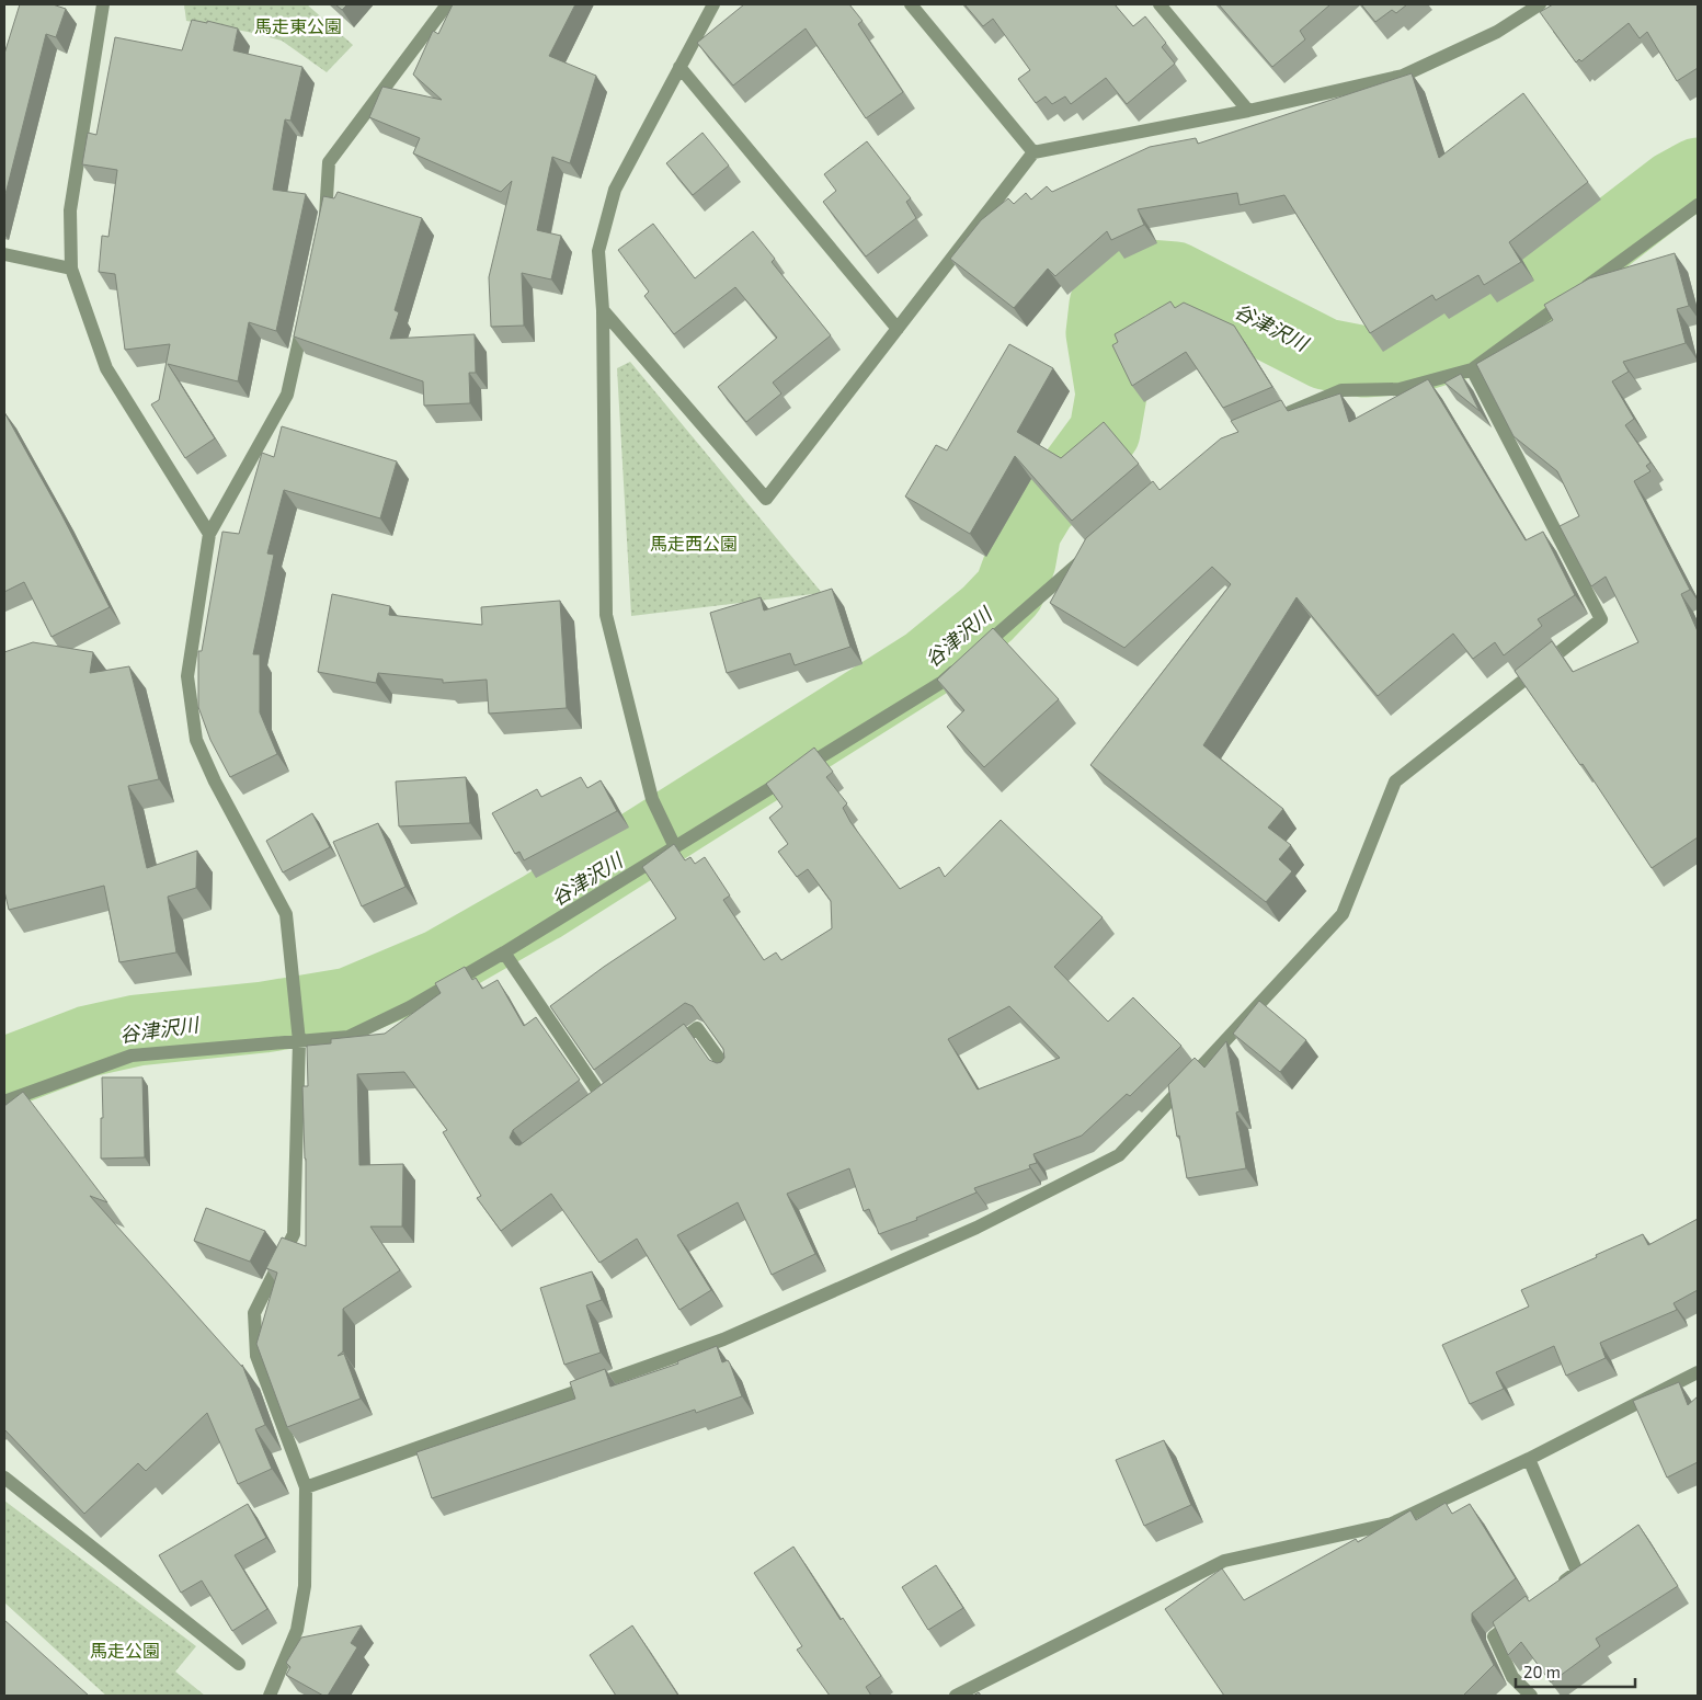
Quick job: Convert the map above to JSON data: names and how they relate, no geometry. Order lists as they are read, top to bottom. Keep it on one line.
{"water":["谷津沢川"],"parks":["馬走東公園","馬走西公園","馬走公園"],"scale_bar":"20 m"}
